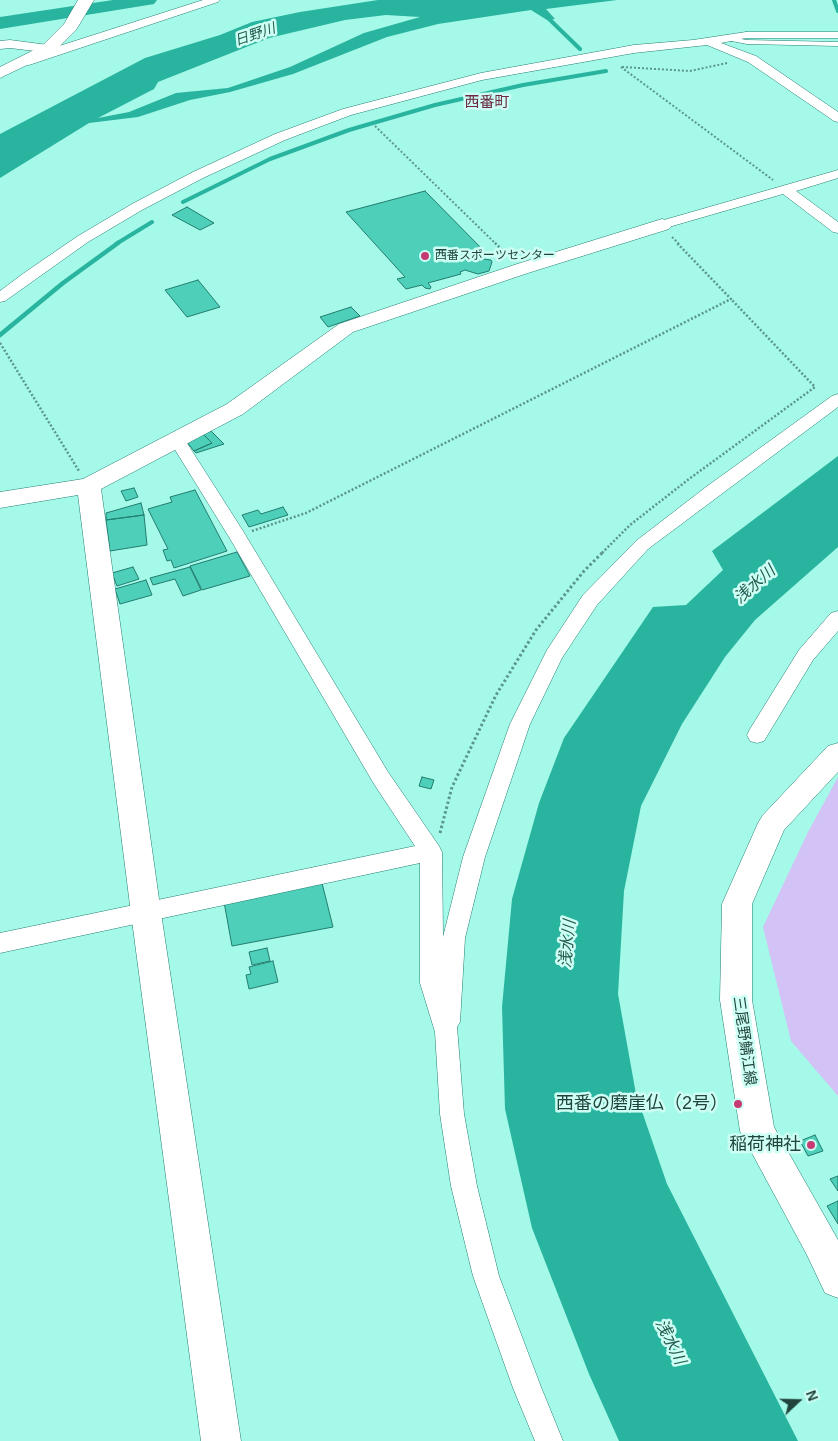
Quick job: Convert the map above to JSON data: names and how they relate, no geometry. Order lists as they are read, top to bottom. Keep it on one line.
{"streets":{"street":["三尾野鯖江線"]},"districts":["西番町"],"water":["日野川","浅水川"],"places":["西番スポーツセンター","西番の磨崖仏（2号）","稲荷神社"],"north":"right"}
